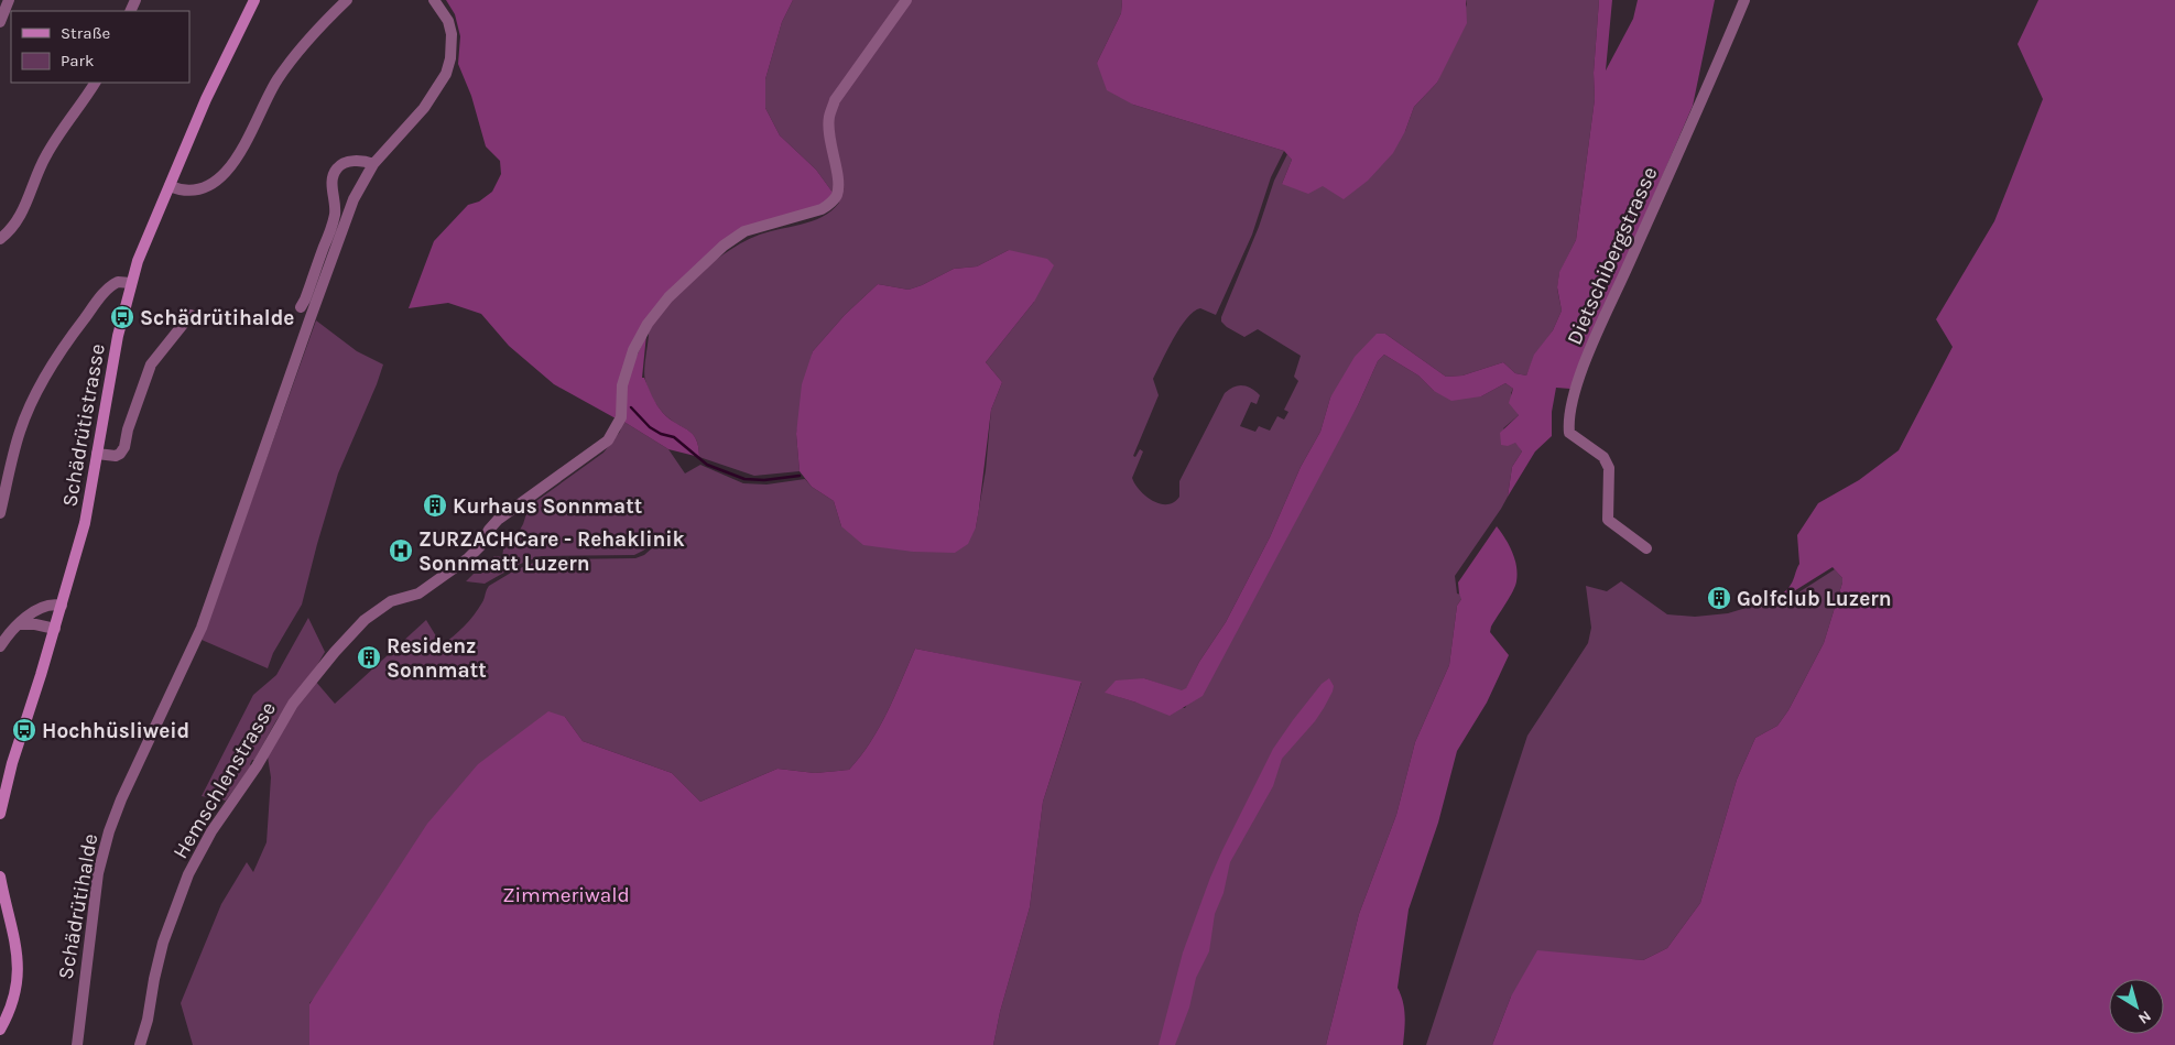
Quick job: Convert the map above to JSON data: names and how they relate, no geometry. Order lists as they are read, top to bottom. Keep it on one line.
{"streets":{"main road":["Schädrütistrasse"],"street":["Dietschibergstrasse","Hemschlenstrasse","Schädrütihalde"]},"parks":["Zimmeriwald"],"places":{"bus stop":["Schädrütihalde","Hochhüsliweid"],"building":["Kurhaus Sonnmatt","Golfclub Luzern","Residenz Sonnmatt"],"hospital":["ZURZACHCare - Rehaklinik Sonnmatt Luzern"]},"legend":["Straße","Park"],"north":"bottom right"}
